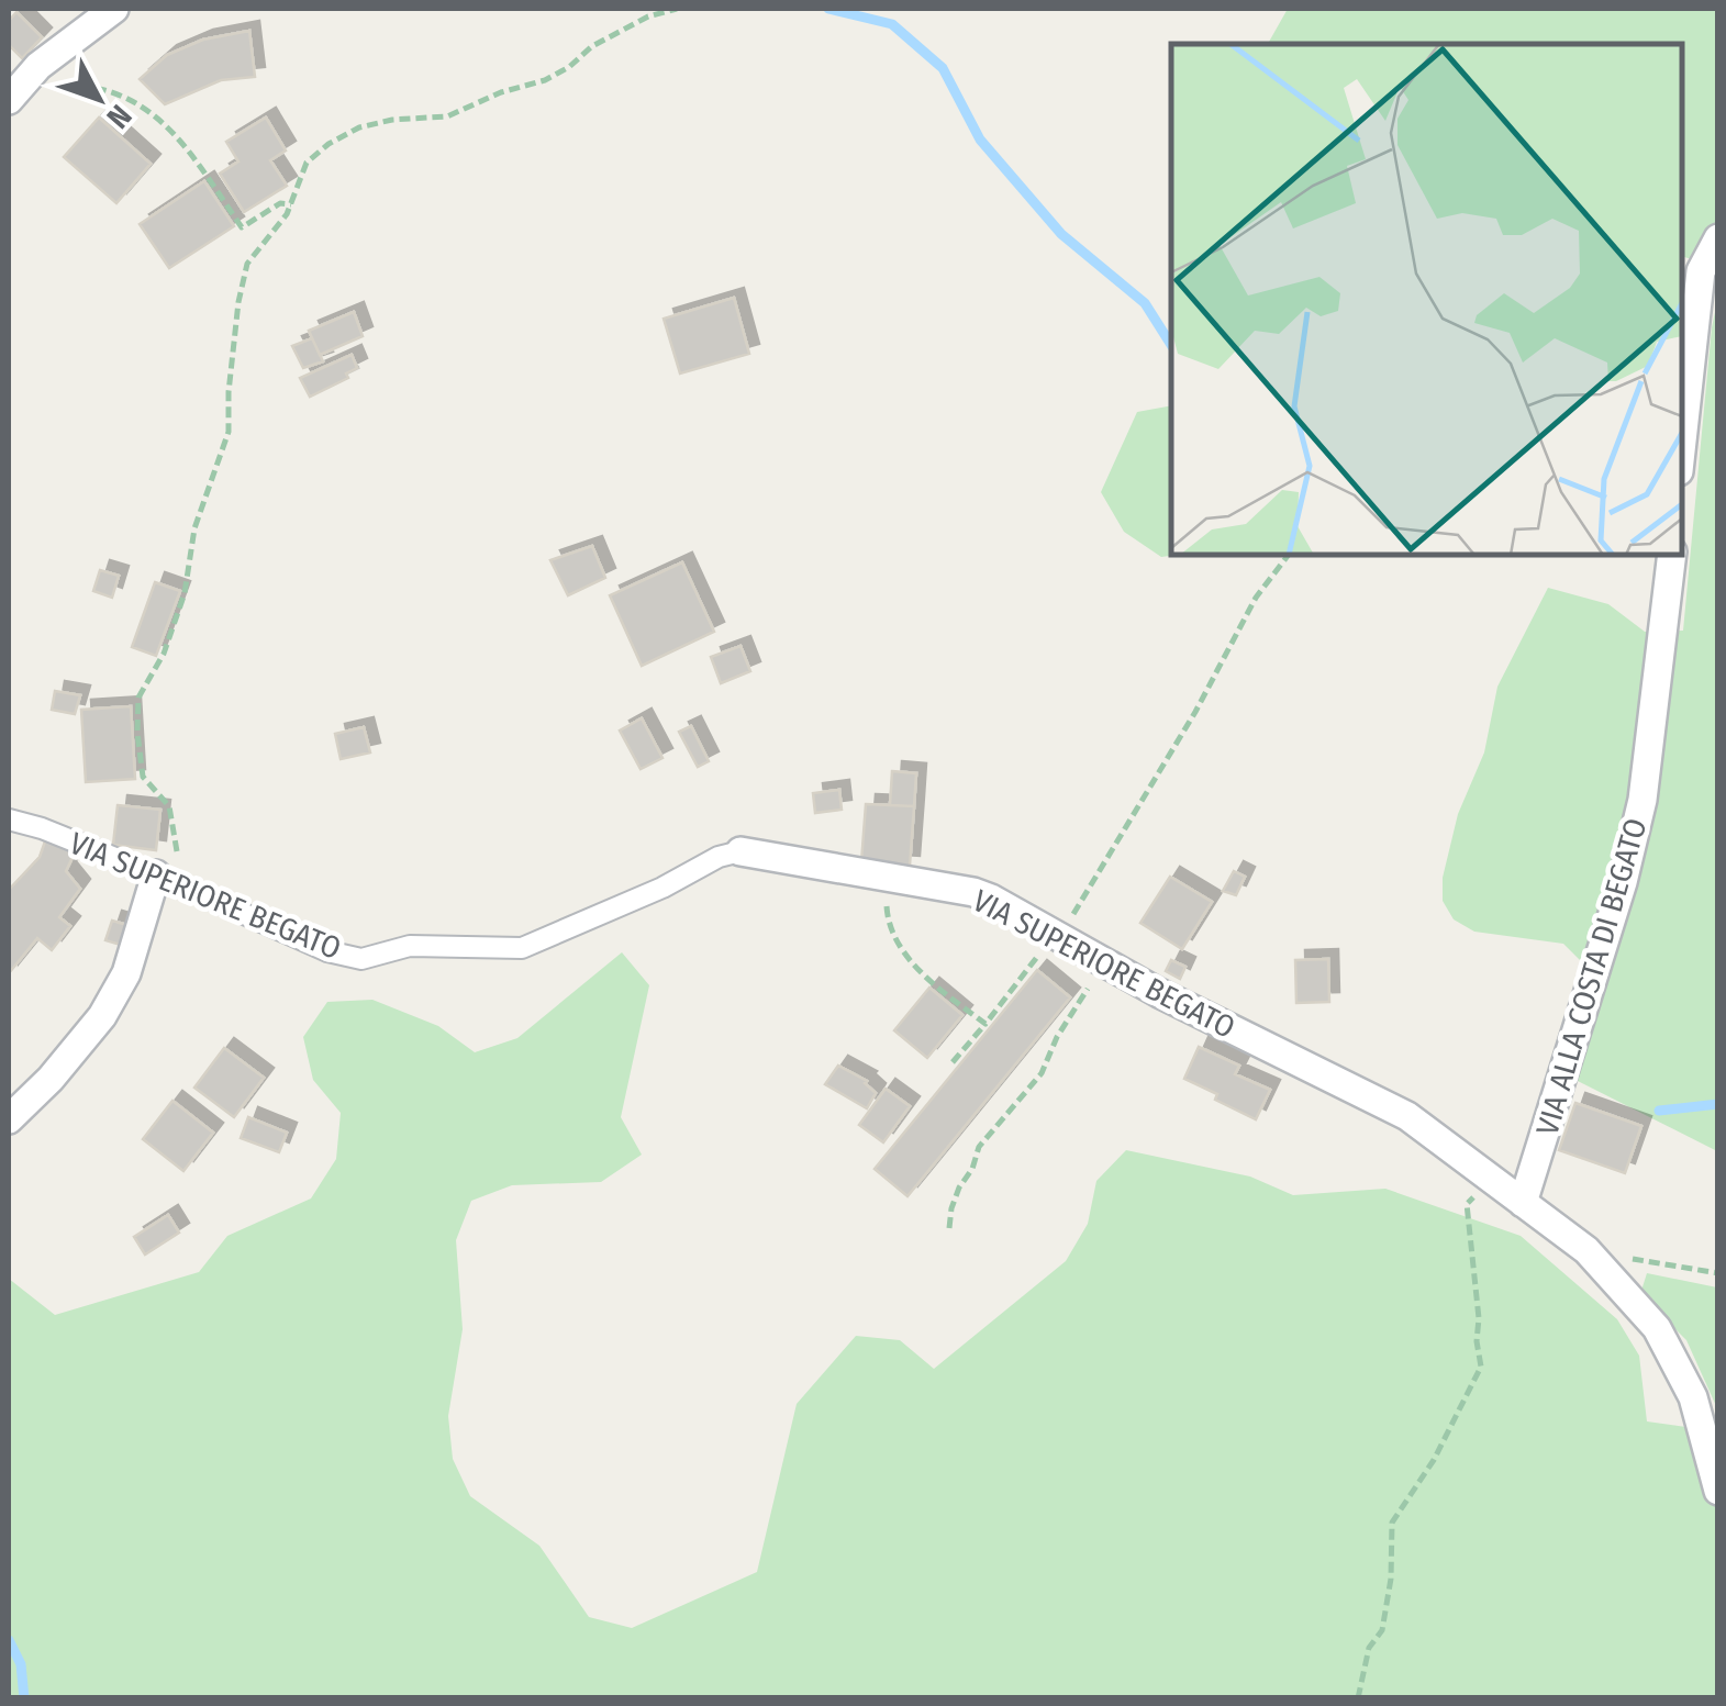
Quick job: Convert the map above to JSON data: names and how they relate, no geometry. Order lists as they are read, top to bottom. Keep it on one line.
{"streets":{"street":["VIA SUPERIORE BEGATO","VIA ALLA COSTA DI BEGATO"]},"crossings":[["VIA SUPERIORE BEGATO","VIA ALLA COSTA DI BEGATO"]],"north":"bottom right"}
